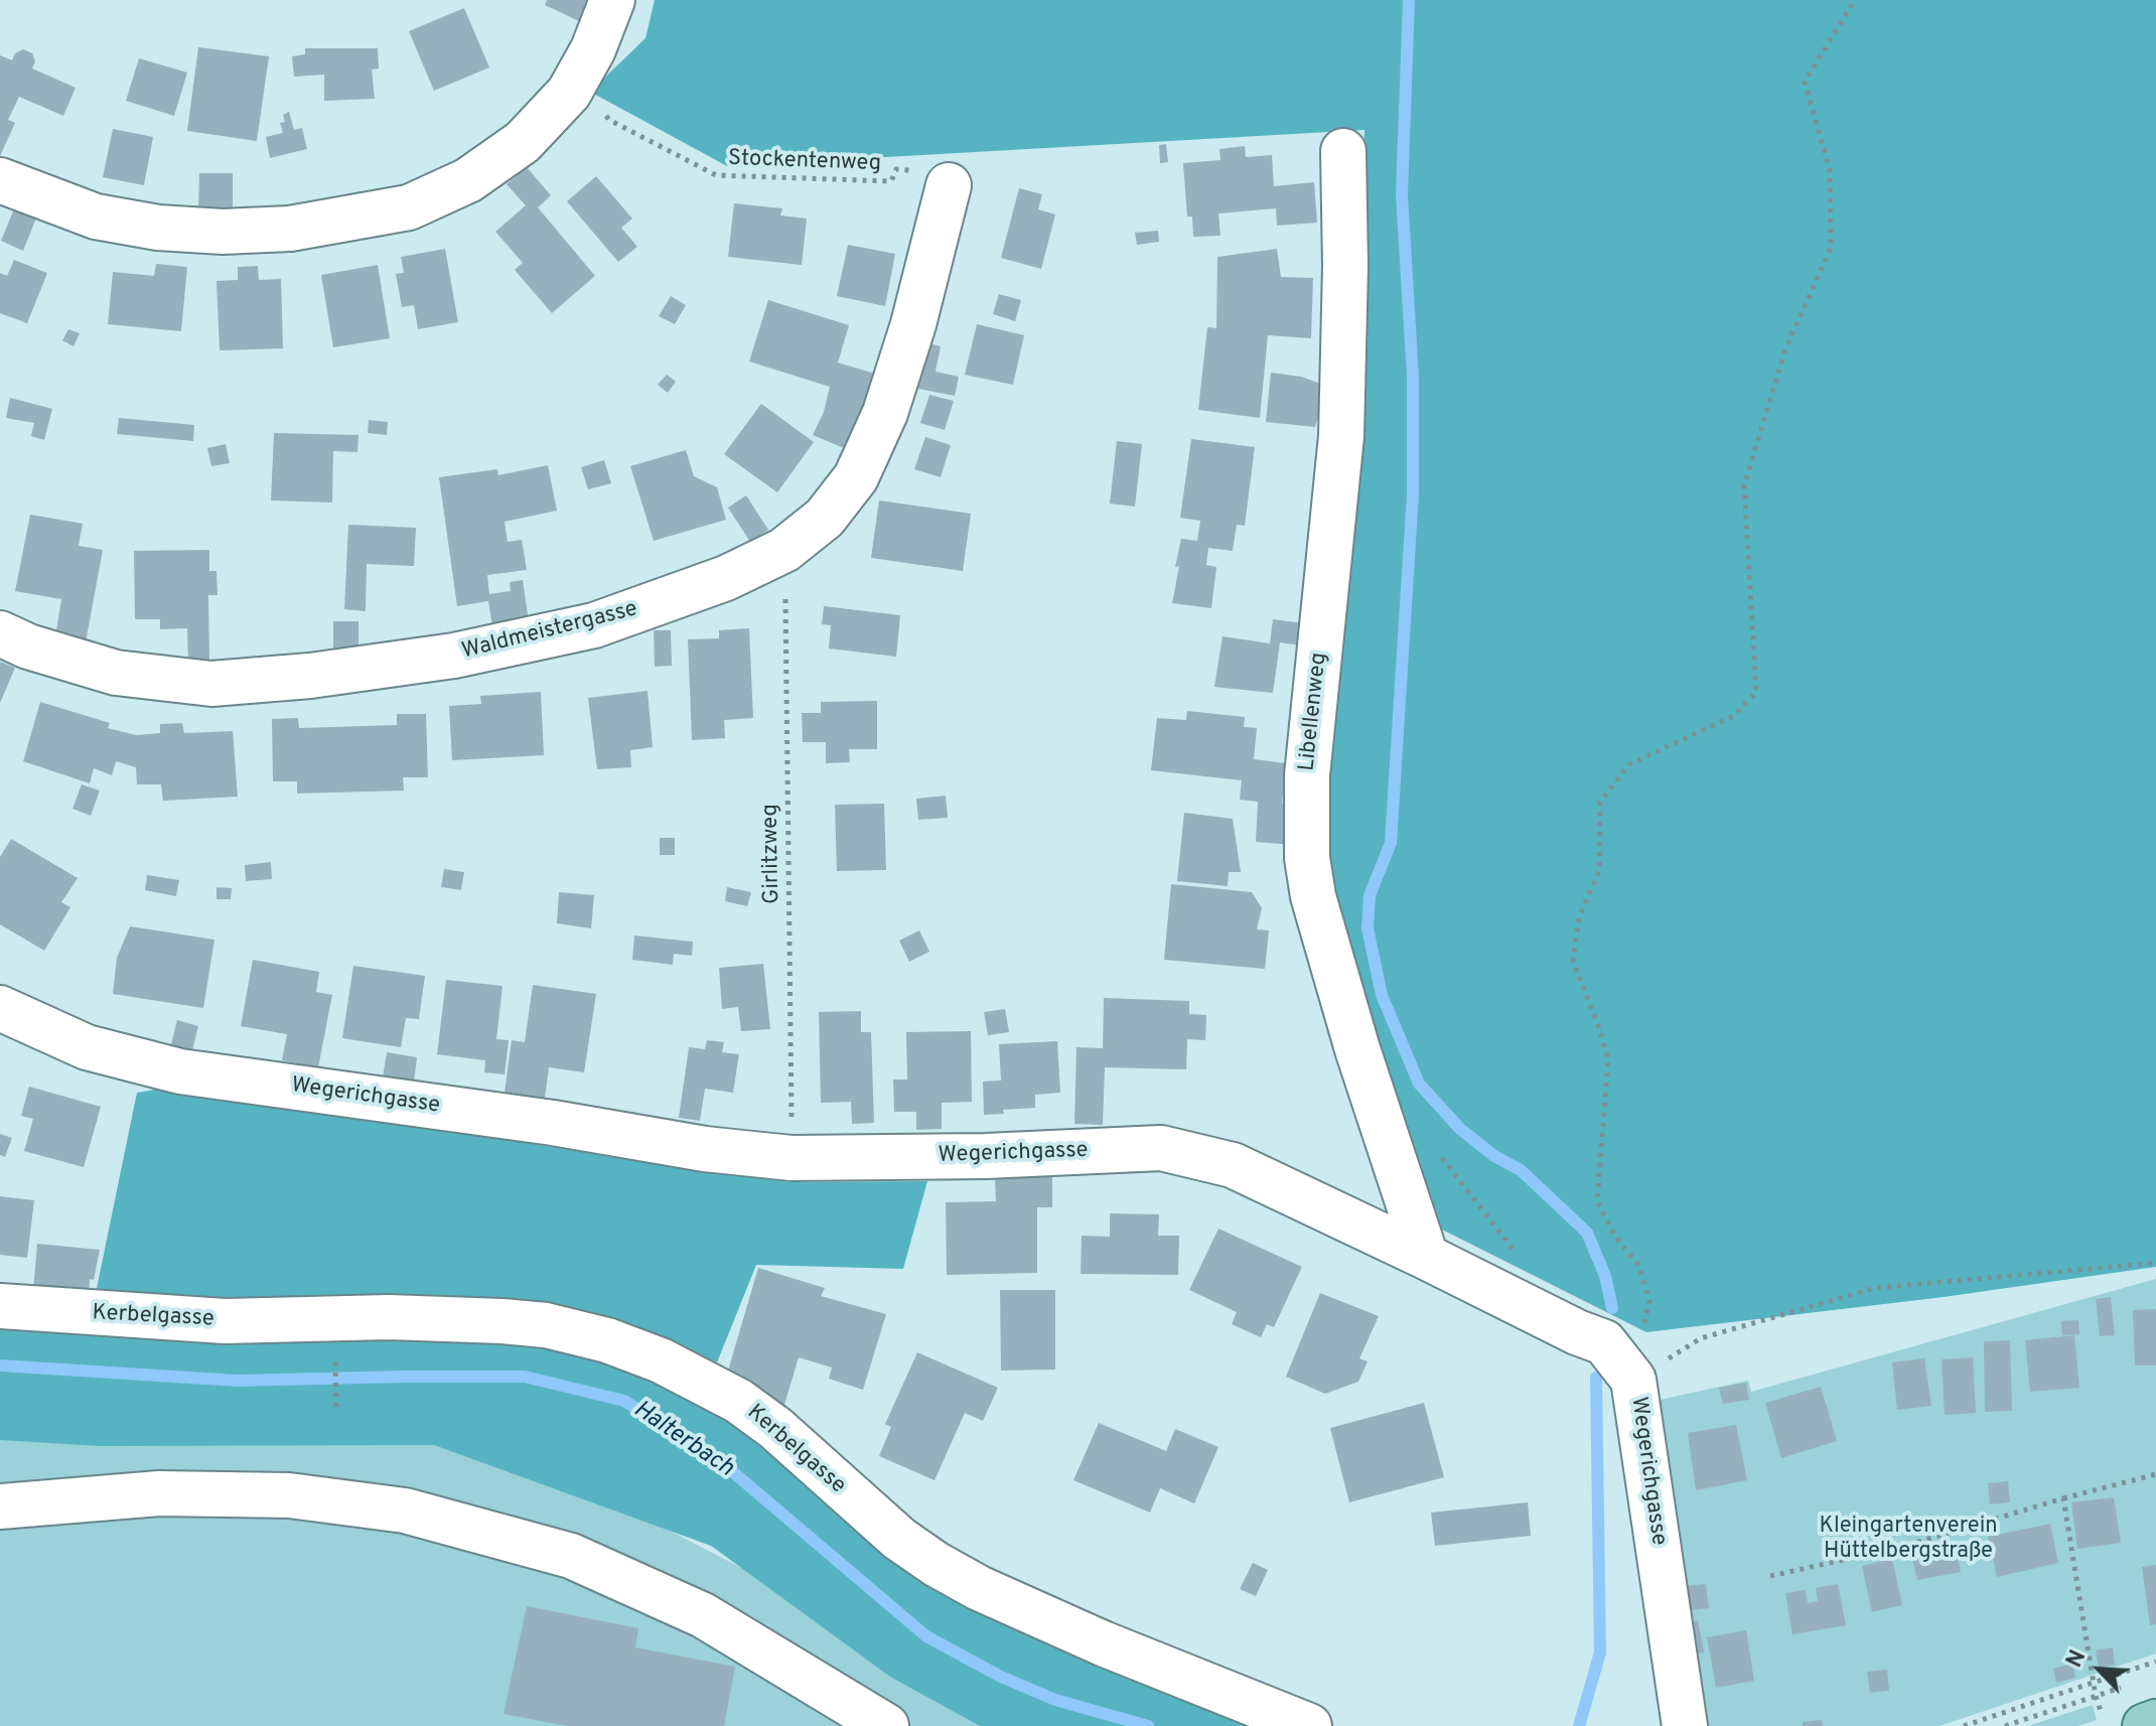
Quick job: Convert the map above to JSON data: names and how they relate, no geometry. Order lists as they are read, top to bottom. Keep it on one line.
{"streets":{"street":["Waldmeistergasse","Libellenweg","Wegerichgasse","Kerbelgasse"],"path":["Stockentenweg","Girlitzweg"]},"crossings":[["Stockentenweg","Waldmeistergasse"],["Waldmeistergasse","Girlitzweg"],["Libellenweg","Wegerichgasse"],["Girlitzweg","Wegerichgasse"]],"water":["Halterbach"],"parks":["Kleingartenverein Hüttelbergstraße"],"north":"top left"}
